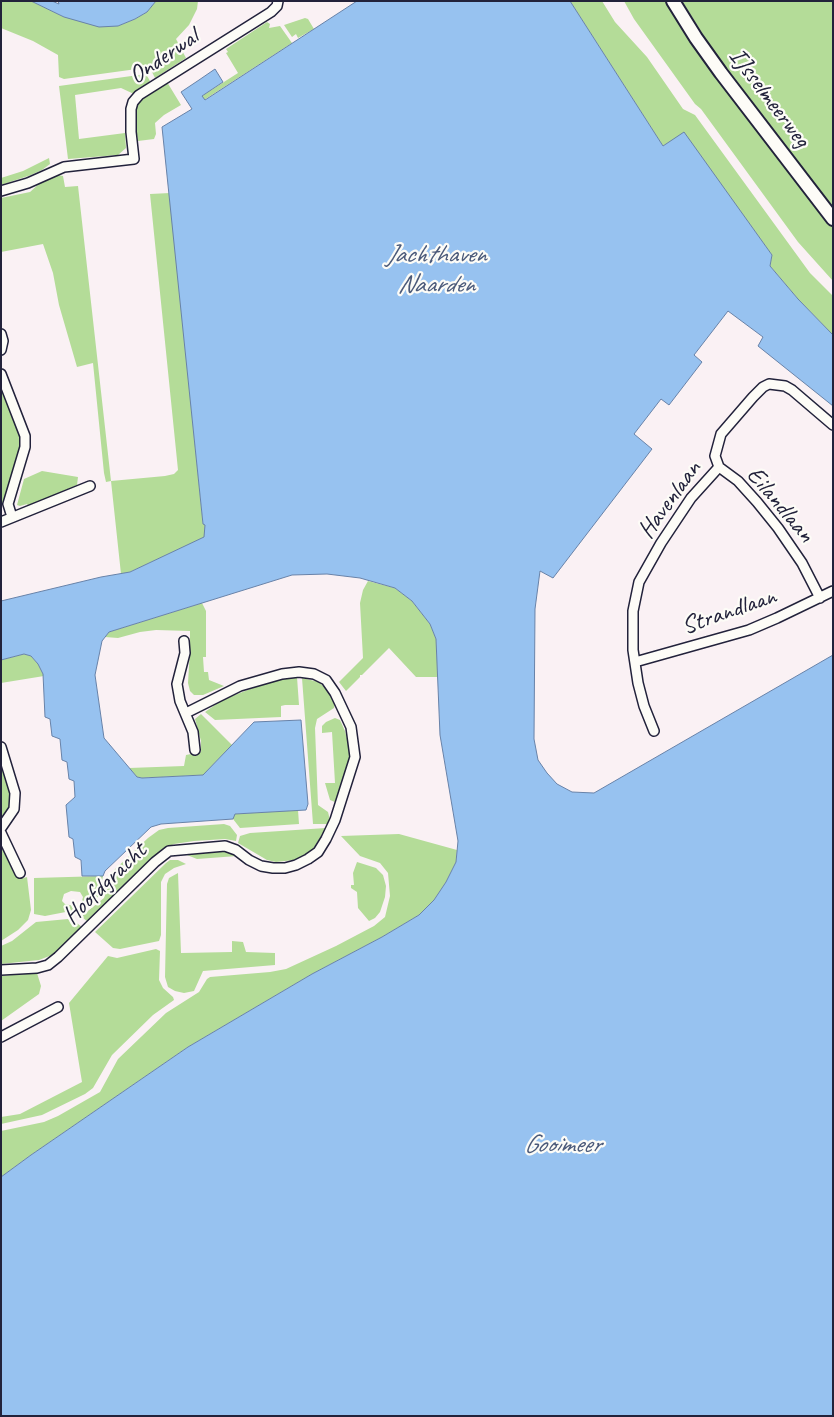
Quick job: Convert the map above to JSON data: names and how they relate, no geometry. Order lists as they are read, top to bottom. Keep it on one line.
{"streets":{"main road":["IJsselmeerweg"],"street":["Onderwal","Havenlaan","Eilandlaan","Strandlaan","Hoofdgracht"]},"crossings":[["Havenlaan","Eilandlaan"],["Havenlaan","Strandlaan"],["Eilandlaan","Strandlaan"]],"water":["Jachthaven Naarden","Gooimeer"]}
